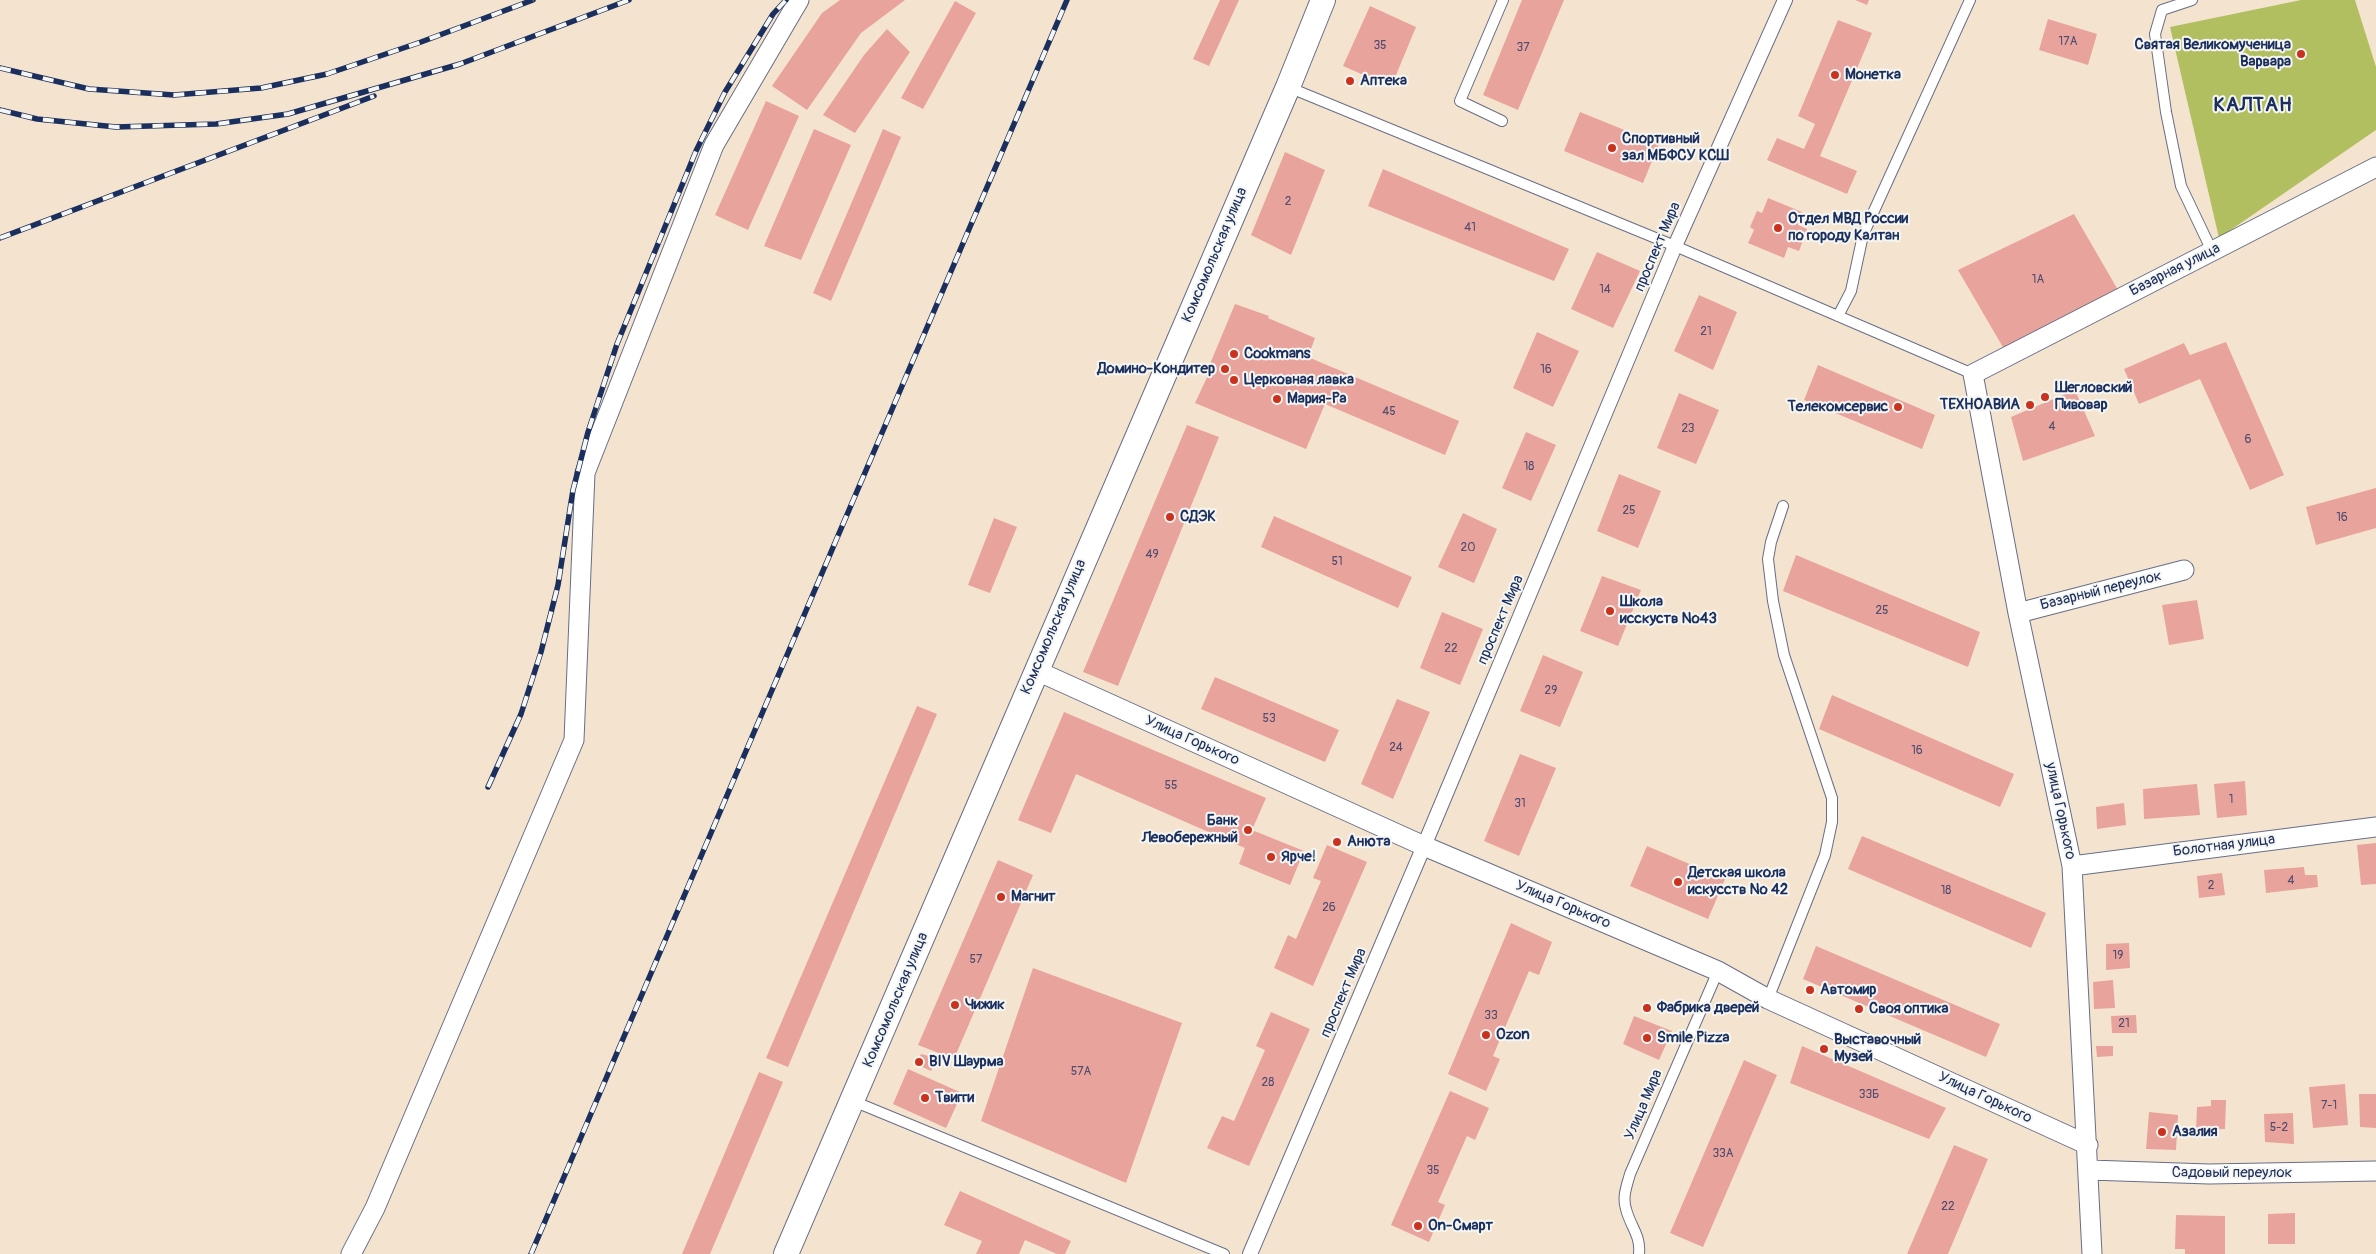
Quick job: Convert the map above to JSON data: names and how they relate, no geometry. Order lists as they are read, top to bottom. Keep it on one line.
{"streets":{"street":["проспект Мира","Комсомольская улица","Базарная улица","Базарный переулок","Улица Горького","улица Горького","Болотная улица","Садовый переулок"],"lane":["Улица Мира"]},"crossings":[["проспект Мира","Улица Горького"],["Комсомольская улица","Улица Горького"],["Базарная улица","улица Горького"],["Базарный переулок","улица Горького"],["Улица Горького","улица Горького"],["Улица Горького","Улица Мира"],["улица Горького","Болотная улица"],["улица Горького","Садовый переулок"]],"districts":["КАЛТАН"],"places":["Святая Великомученица Варвара","Монетка","Аптека","Спортивный зал МБФСУ КСШ","Отдел МВД России по городу Калтан","Cookmans","Домино-Кондитер","Церковная лавка","Шегловский Пивовар","Мария-Ра","ТЕХНОАВИА","Телекомсервис","СДЭК","Школа исскуств №43","Банк Левобережный","Анюта","Ярче!","Детская школа искусств № 42","Магнит","Автомир","Чижик","Фабрика дверей","Своя оптика","Ozon","Smile Pizza","Выставочный Музей","BIV Шаурма","Твигги","Азалия","On-Смарт"],"house_numbers":["17А","35","37","2","41","1А","14","21","16","45","4","23","6","18","25","16","20","49","51","25","22","29","53","24","16","55","1","31","4","2","18","26","19","57","33","21","57А","28","33Б","7-1","5-2","33А","35","22"]}
